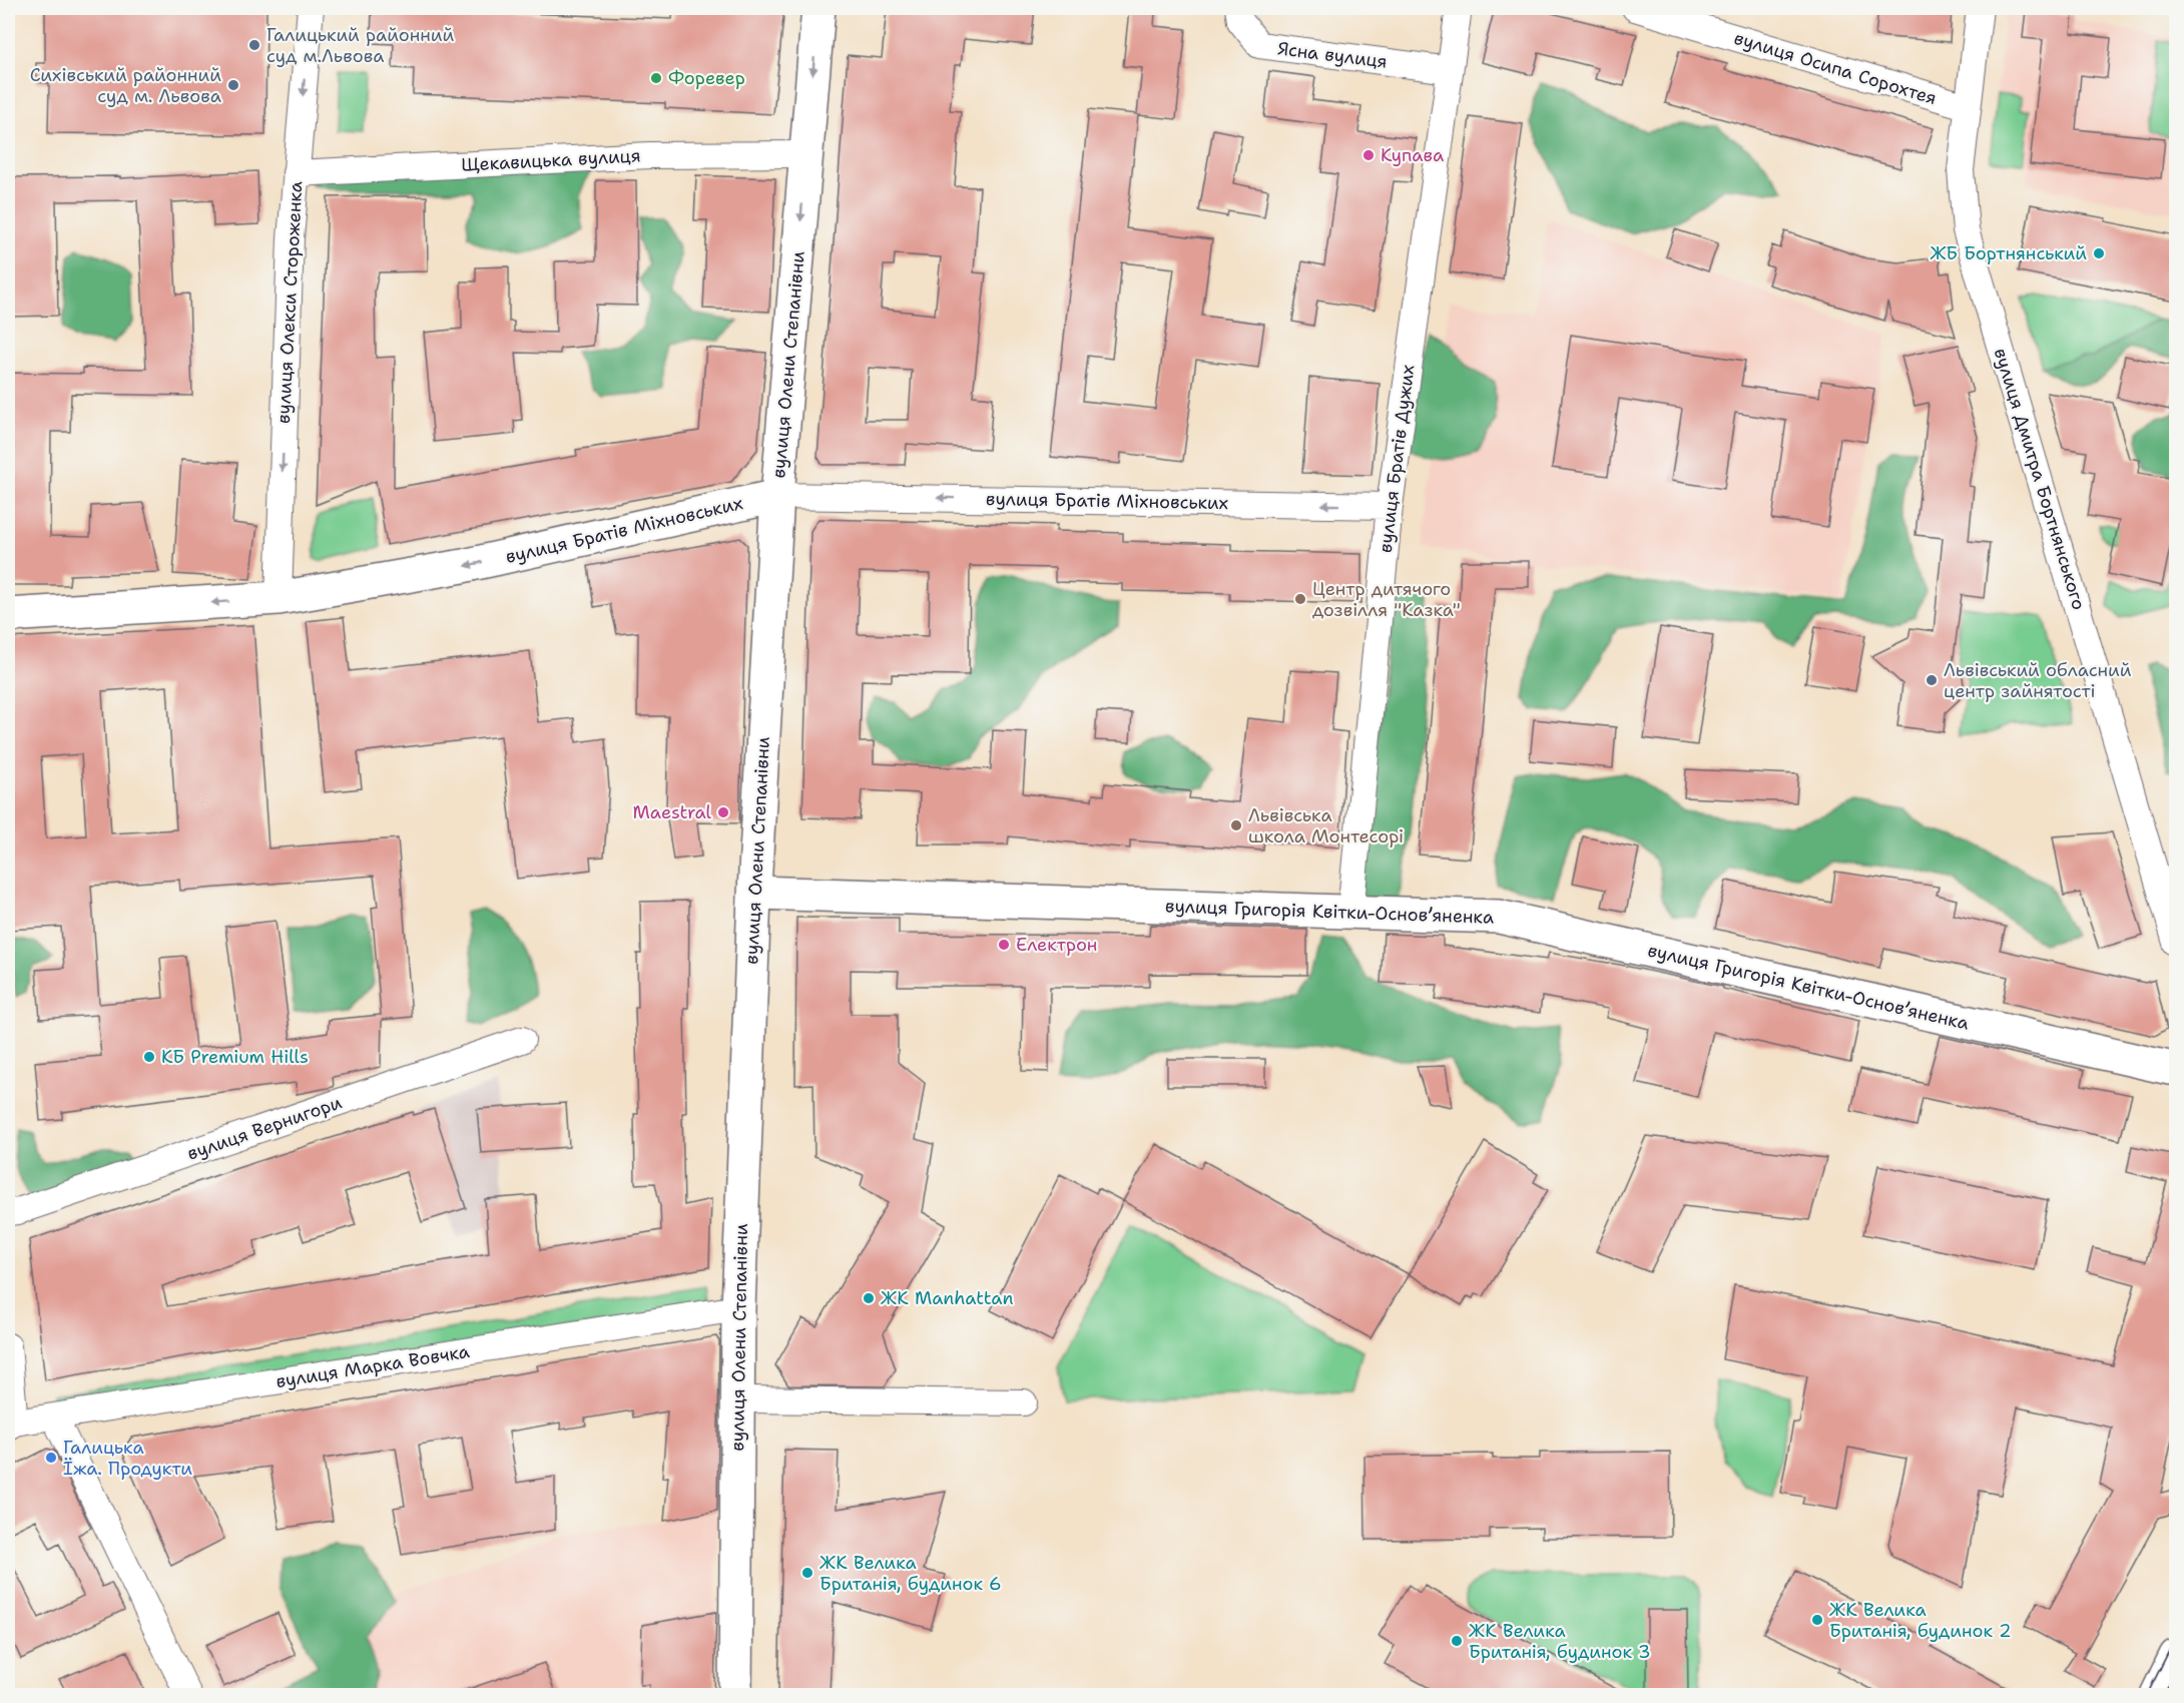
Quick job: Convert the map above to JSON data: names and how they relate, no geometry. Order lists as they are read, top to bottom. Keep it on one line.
{"streets":{"street":["Ясна вулиця","вулиця Осипа Сорохтея","Щекавицька вулиця","вулиця Олекси Стороженка","вулиця Олени Степанівни","вулиця Братів Дужих","вулиця Дмитра Бортнянського","вулиця Братів Міхновських","вулиця Григорія Квітки-Основʼяненка","вулиця Вернигори","вулиця Марка Вовчка"]},"crossings":[["Ясна вулиця","вулиця Братів Дужих"],["вулиця Осипа Сорохтея","вулиця Дмитра Бортнянського"],["Щекавицька вулиця","вулиця Олекси Стороженка"],["Щекавицька вулиця","вулиця Олени Степанівни"],["вулиця Олекси Стороженка","вулиця Братів Міхновських"],["вулиця Олени Степанівни","вулиця Братів Міхновських"],["вулиця Олени Степанівни","вулиця Григорія Квітки-Основʼяненка"],["вулиця Олени Степанівни","вулиця Марка Вовчка"],["вулиця Братів Дужих","вулиця Братів Міхновських"],["вулиця Братів Дужих","вулиця Григорія Квітки-Основʼяненка"]],"one_way":["вулиця Олекси Стороженка","вулиця Братів Міхновських"],"places":["Галицький районний суд м.Львова","Форевер","Сихівський районний суд м. Львова","Купава","ЖБ Бортнянський","Центр дитячого дозвілля \"Казка\"","Львівський обласний центр зайнятості","Maestral","Львівська школа Монтесорі","Електрон","КБ Premium Hills","ЖК Manhattan","Галицька Їжа. Продукти","ЖК Велика Британія, будинок 6","ЖК Велика Британія, будинок 2","ЖК Велика Британія, будинок 3"]}
